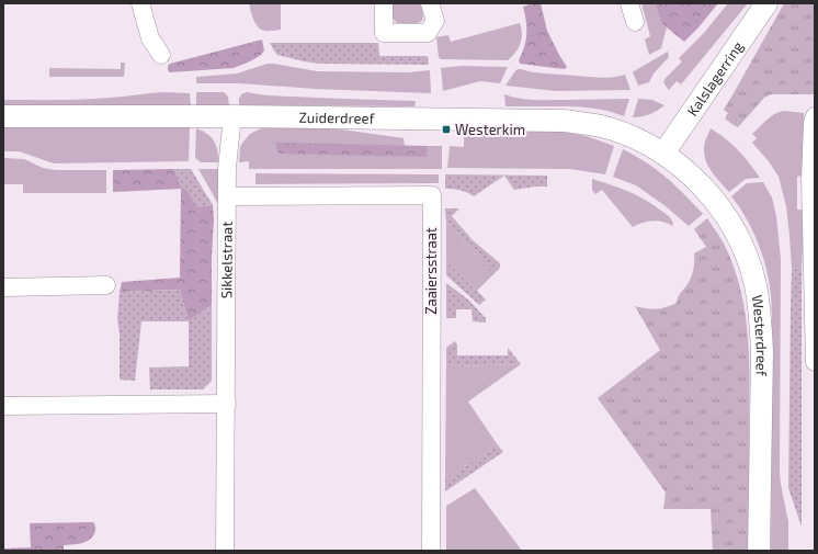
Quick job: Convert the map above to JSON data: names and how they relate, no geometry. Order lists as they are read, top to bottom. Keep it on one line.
{"streets":{"street":["Kalslagerring","Zuiderdreef","Sikkelstraat","Zaaiersstraat","Westerdreef"]},"crossings":[["Kalslagerring","Zuiderdreef"],["Kalslagerring","Westerdreef"],["Zuiderdreef","Sikkelstraat"],["Zuiderdreef","Westerdreef"],["Sikkelstraat","Zaaiersstraat"]],"places":{"transit":["Westerkim"]}}
